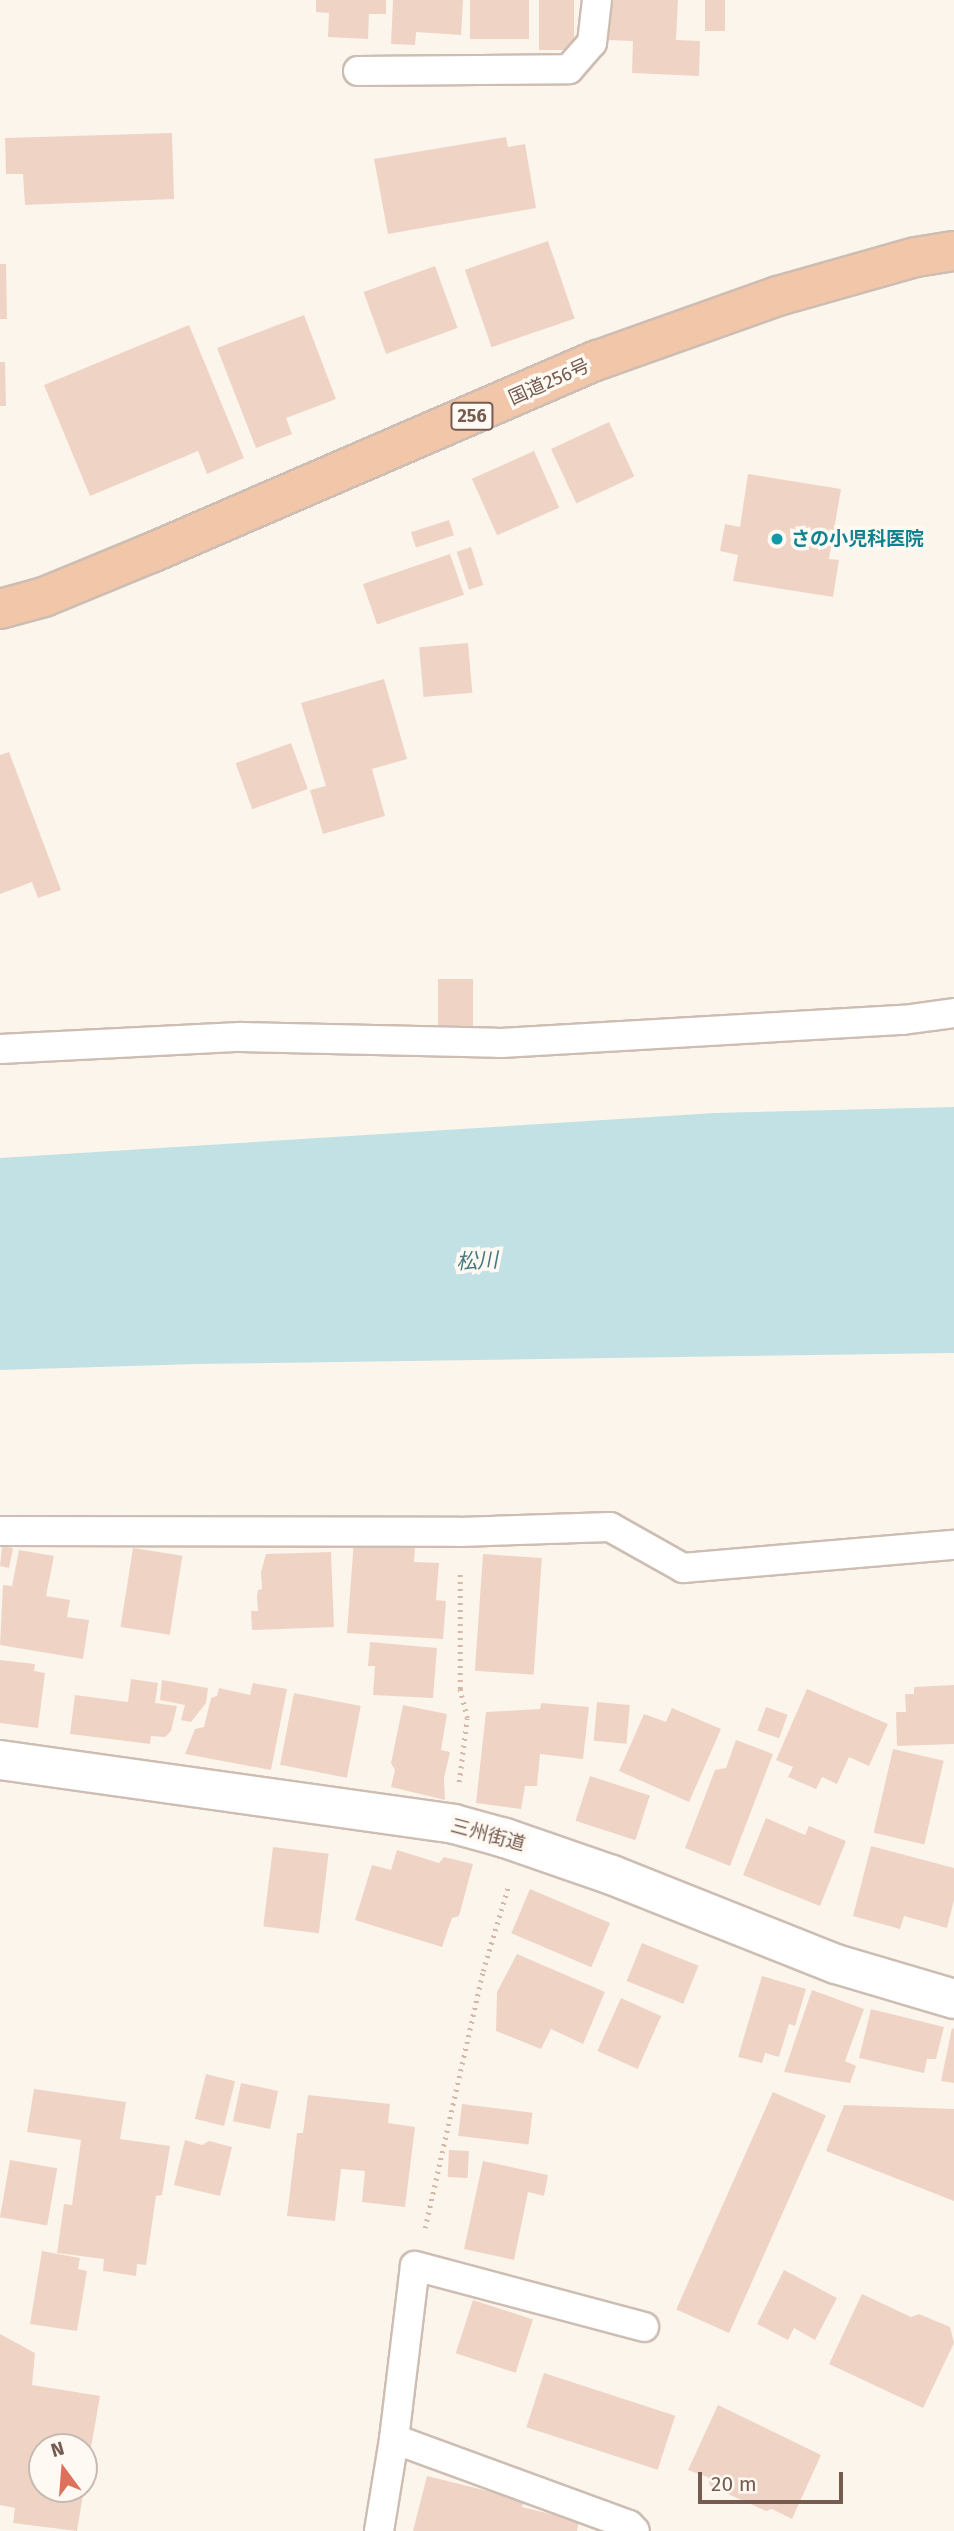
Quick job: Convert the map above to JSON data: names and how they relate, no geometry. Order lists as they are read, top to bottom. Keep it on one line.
{"streets":{"highway":["国道256号","256"],"street":["三州街道"]},"water":["松川"],"places":["さの小児科医院"],"scale_bar":"20 m","north":"top"}
